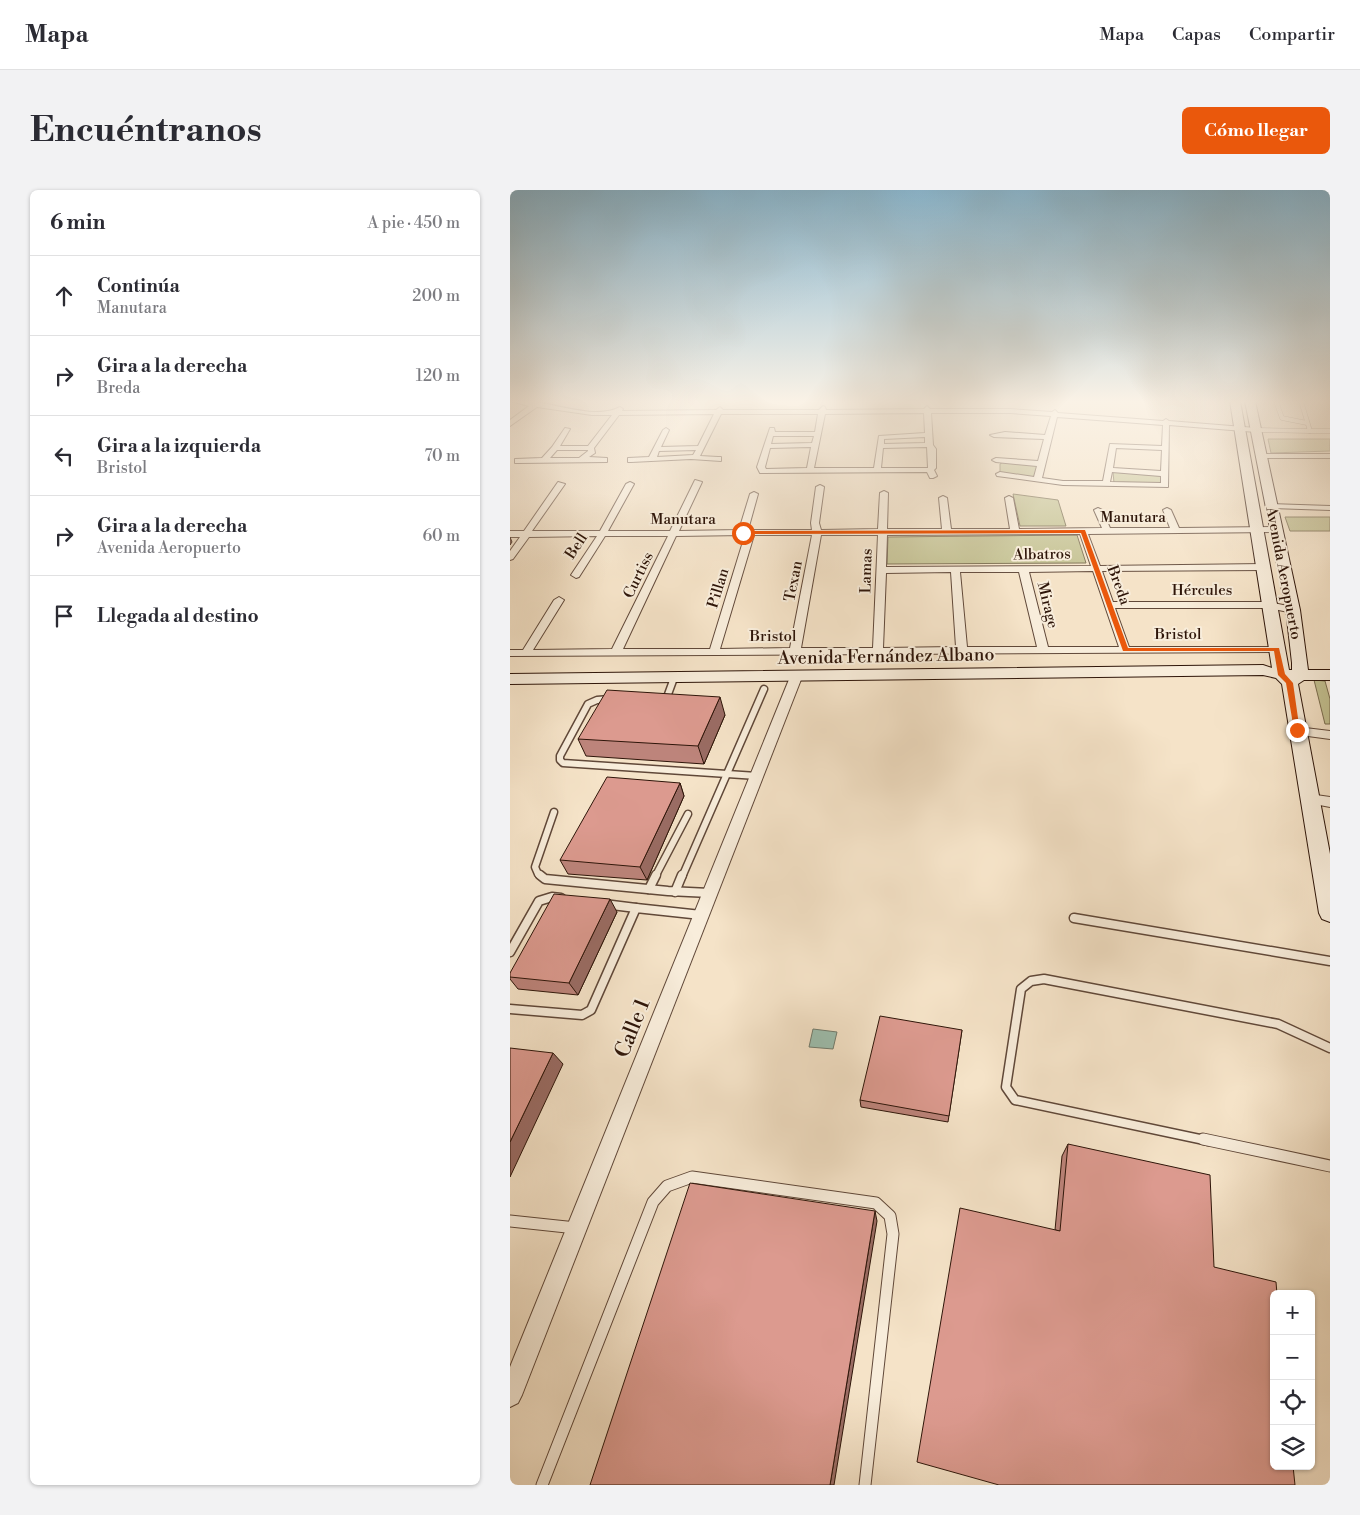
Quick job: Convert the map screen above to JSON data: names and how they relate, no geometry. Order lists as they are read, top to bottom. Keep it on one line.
{"streets":{"street":["Manutara","Bell","Albatros","Lamas","Avenida Aeropuerto","Curtiss","Texan","Breda","Pillan","Hércules","Mirage","Bristol","Avenida Fernández Albano","Calle 1"]},"crossings":[["Manutara","Bell"],["Manutara","Lamas"],["Manutara","Avenida Aeropuerto"],["Manutara","Curtiss"],["Manutara","Texan"],["Manutara","Breda"],["Manutara","Pillan"],["Albatros","Lamas"],["Albatros","Avenida Aeropuerto"],["Albatros","Breda"],["Albatros","Mirage"],["Lamas","Bristol"],["Avenida Aeropuerto","Hércules"],["Avenida Aeropuerto","Bristol"],["Avenida Aeropuerto","Avenida Fernández Albano"],["Curtiss","Bristol"],["Texan","Bristol"],["Breda","Hércules"],["Breda","Bristol"],["Pillan","Bristol"],["Mirage","Bristol"],["Bristol","Avenida Fernández Albano"],["Avenida Fernández Albano","Calle 1"]],"page":{"header":"Mapa","nav":["Mapa","Capas","Compartir"],"buttons":"Cómo llegar","title":"Encuéntranos","heading":["6 min","A pie · 450 m"],"list":[["Continúa","Manutara","200 m"],["Gira a la derecha","Breda","120 m"],["Gira a la izquierda","Bristol","70 m"],["Gira a la derecha","Avenida Aeropuerto","60 m"],"Llegada al destino"],"map_buttons":["+","−"]}}
